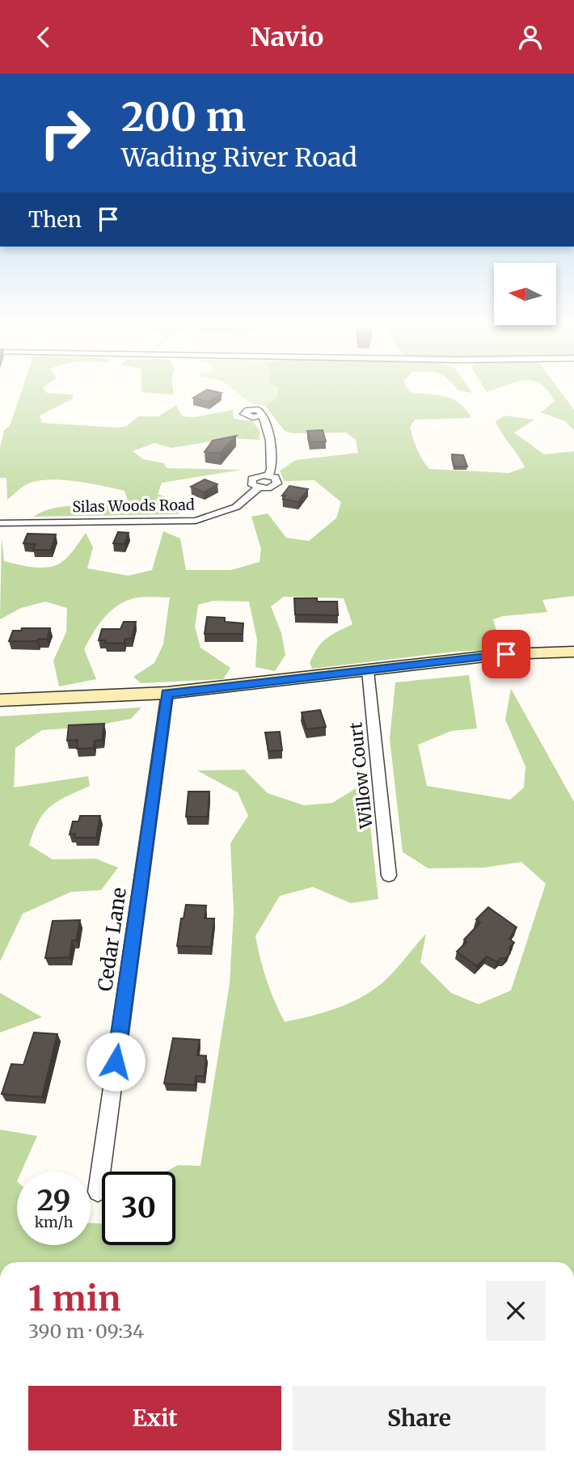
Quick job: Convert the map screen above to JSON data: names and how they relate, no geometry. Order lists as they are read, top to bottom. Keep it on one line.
{"streets":{"street":["Silas Woods Road","Willow Court","Cedar Lane"]},"north":"left","page":{"header":"Navio","turn":["200 m","Wading River Road"],"then":"Then","speed":"29 km/h","limit":"30","heading":["1 min","390 m · 09:34"],"buttons":["Exit","Share"]}}
